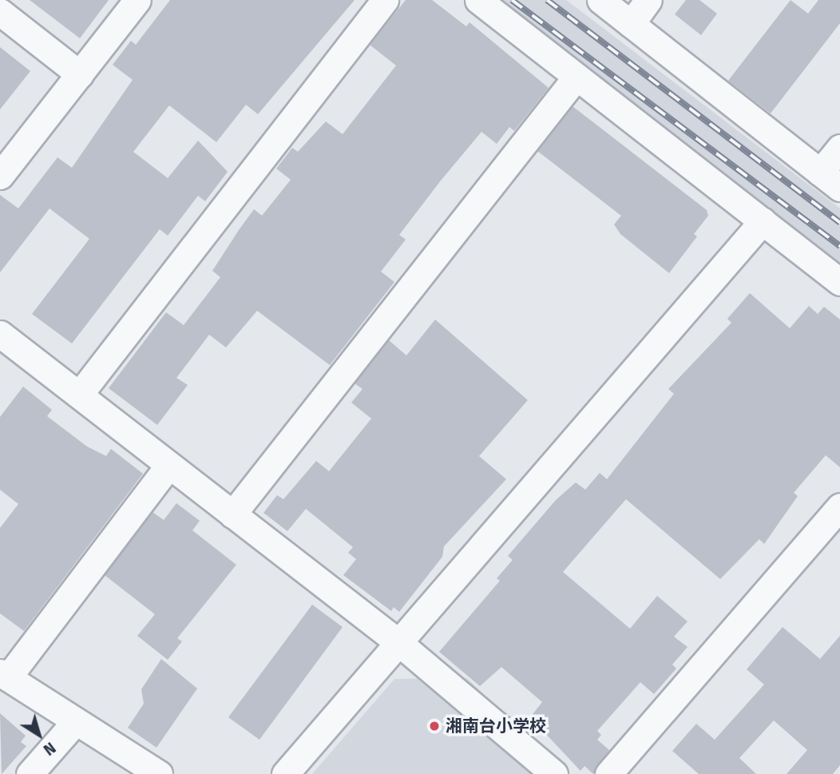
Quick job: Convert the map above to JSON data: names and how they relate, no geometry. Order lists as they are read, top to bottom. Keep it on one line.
{"places":["湘南台小学校"],"north":"bottom right"}
